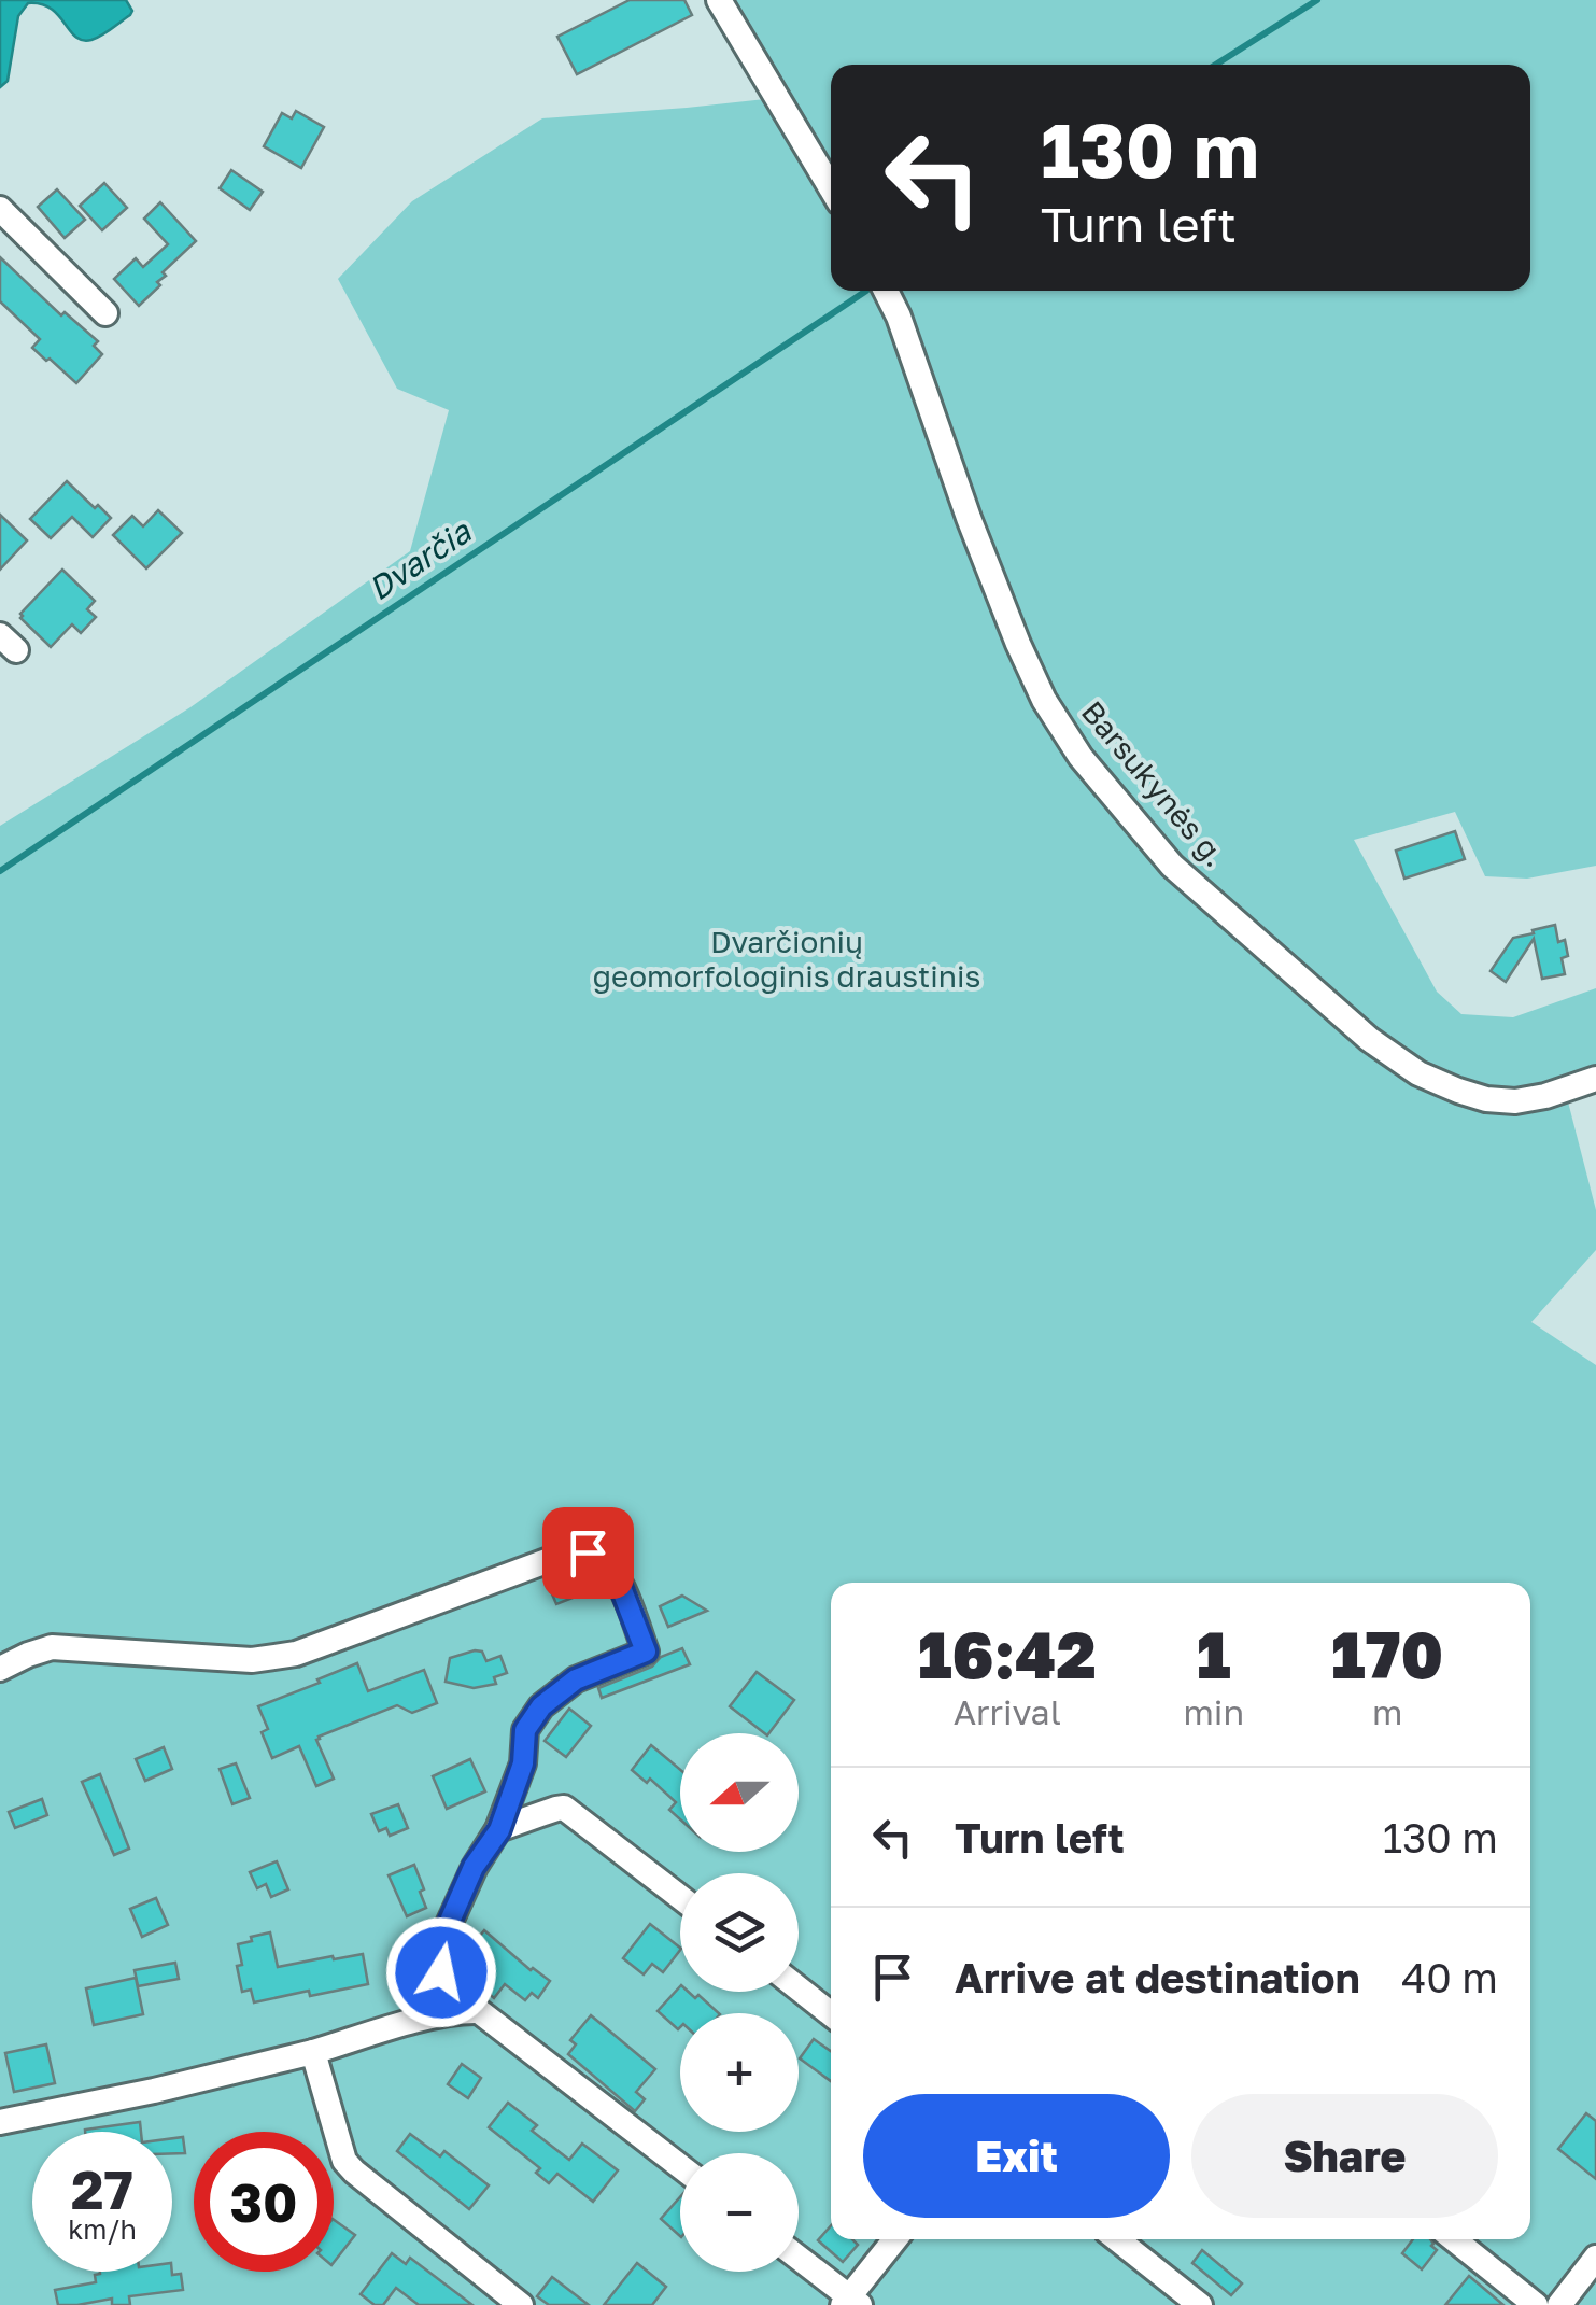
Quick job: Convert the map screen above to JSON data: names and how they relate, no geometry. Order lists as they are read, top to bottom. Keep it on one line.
{"streets":{"street":["Barsukynės g."]},"water":["Dvarčia"],"parks":["Dvarčionių geomorfologinis draustinis"],"north":"left","page":{"turn":["130 m","Turn left"],"eta":["16:42","Arrival","1","min","170","m"],"map_buttons":["+","−"],"list":[{"name":"Turn left","value":"130 m"},{"name":"Arrive at destination","value":"40 m"}],"buttons":["Exit","Share"],"speed":"27 km/h","limit":"30"}}
